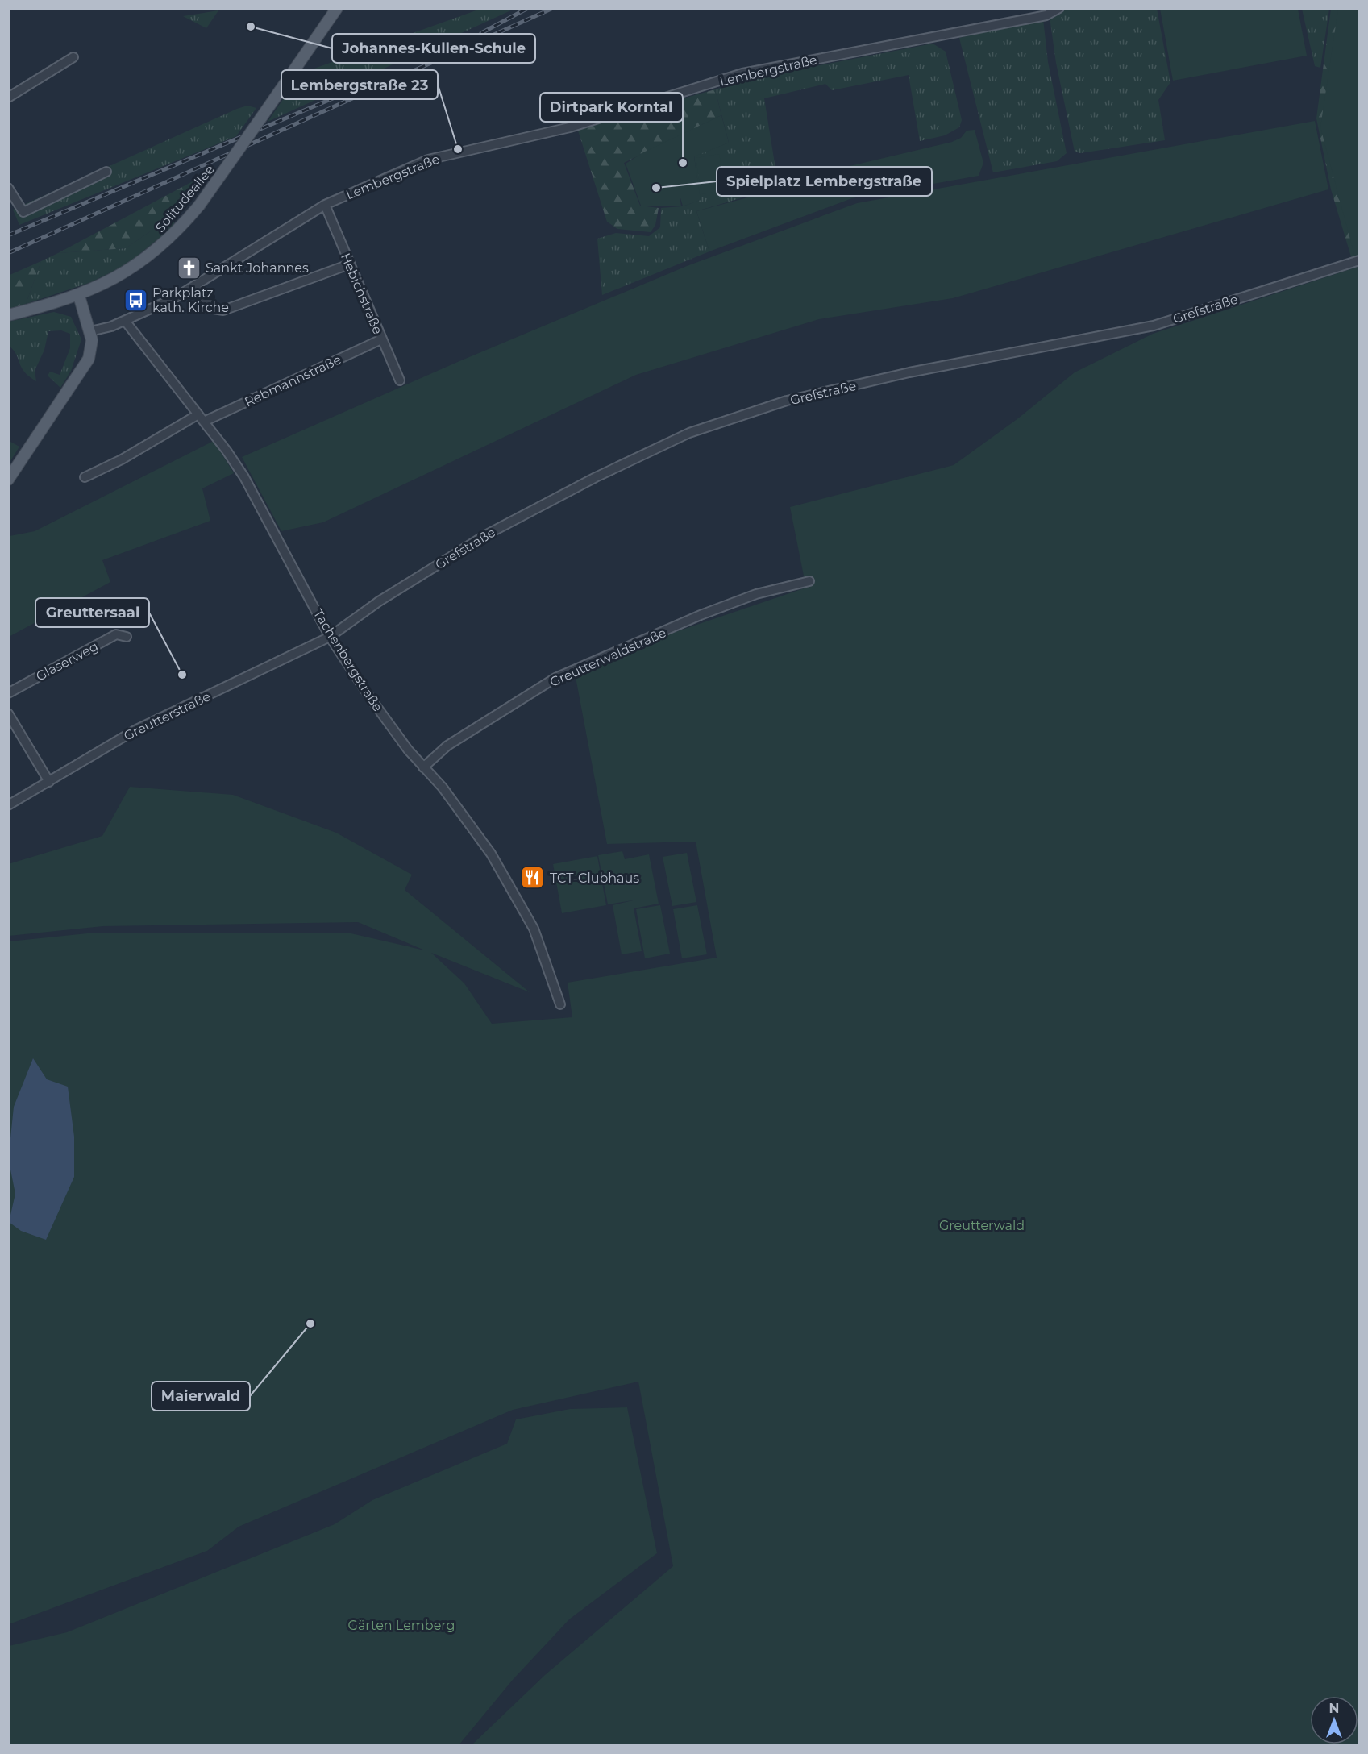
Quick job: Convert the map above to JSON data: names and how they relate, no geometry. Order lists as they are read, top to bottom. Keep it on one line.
{"streets":{"main road":["Solitudeallee"],"street":["Lembergstraße","Hebichstraße","Grefstraße","Rebmannstraße","Greutterwaldstraße","Tachenbergstraße","Glaserweg","Greutterstraße"]},"crossings":[["Lembergstraße","Hebichstraße"],["Lembergstraße","Tachenbergstraße"],["Hebichstraße","Rebmannstraße"],["Grefstraße","Tachenbergstraße"],["Grefstraße","Greutterstraße"],["Rebmannstraße","Tachenbergstraße"],["Greutterwaldstraße","Tachenbergstraße"],["Tachenbergstraße","Greutterstraße"]],"parks":["Greutterwald","Gärten Lemberg"],"places":{"other":["Johannes-Kullen-Schule","Lembergstraße 23","Dirtpark Korntal","Spielplatz Lembergstraße","Greuttersaal","Maierwald"],"church":["Sankt Johannes"],"bus stop":["Parkplatz kath. Kirche"],"restaurant":["TCT-Clubhaus"]},"north":"top"}
